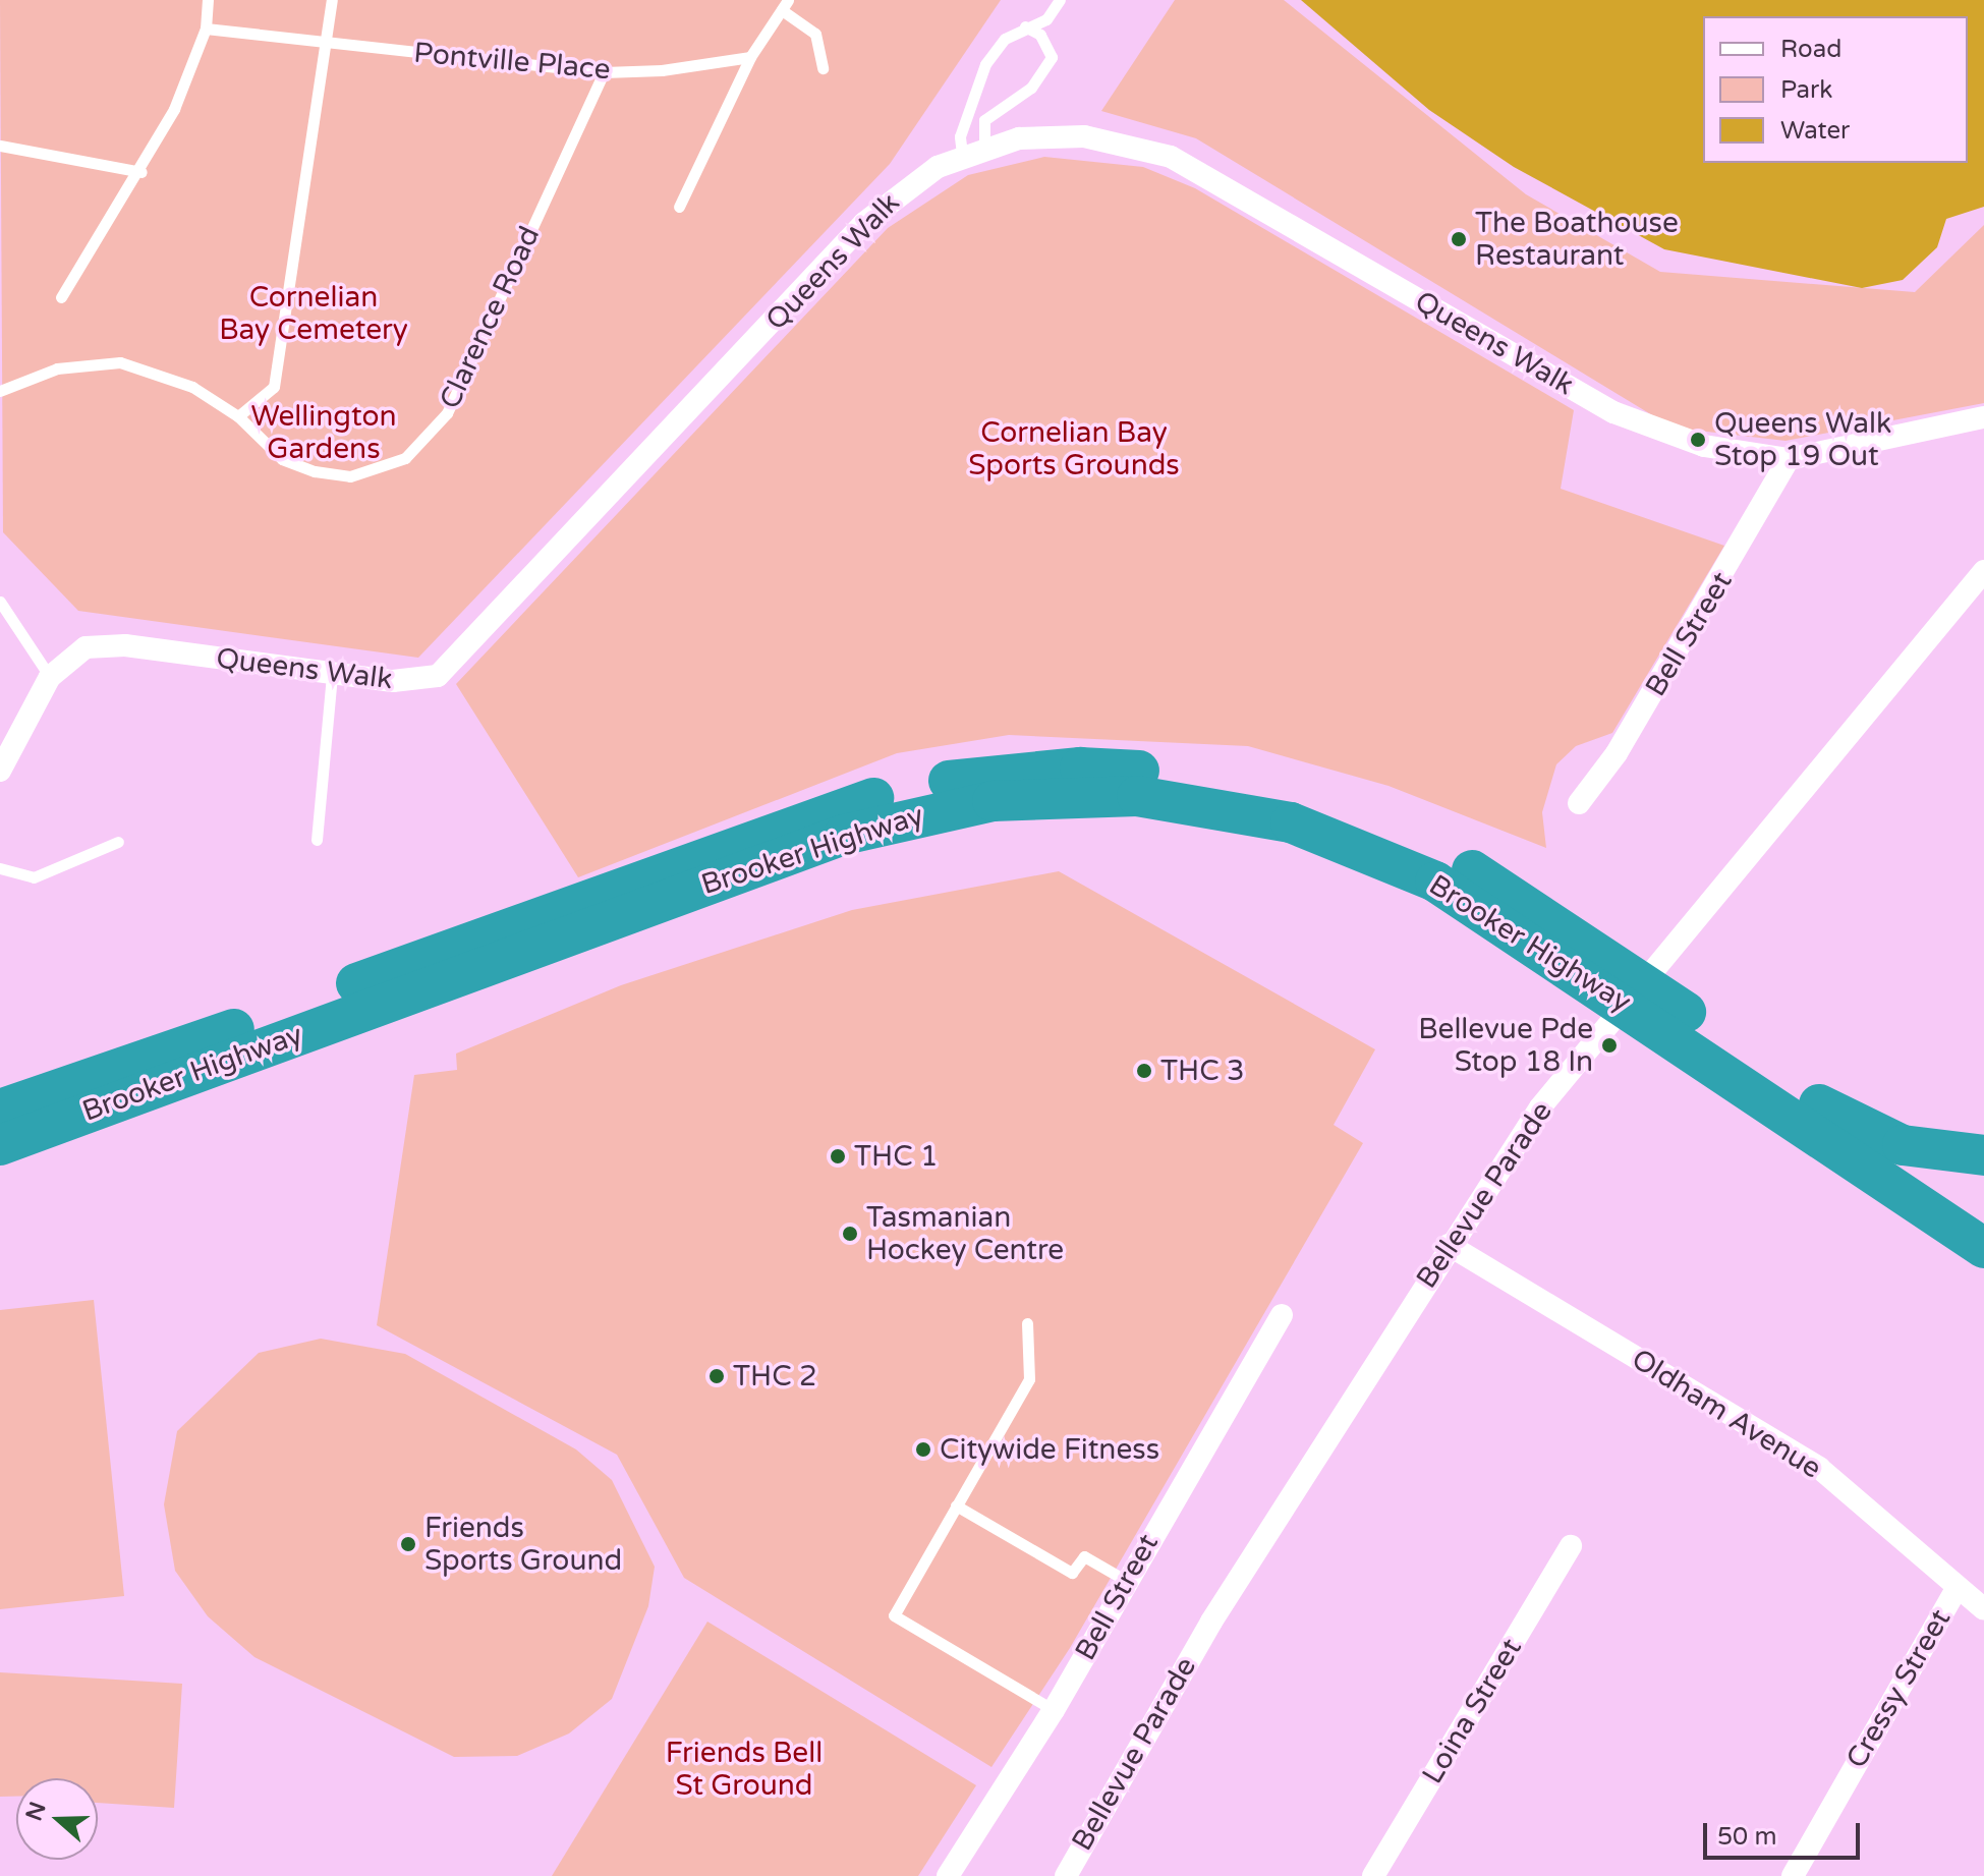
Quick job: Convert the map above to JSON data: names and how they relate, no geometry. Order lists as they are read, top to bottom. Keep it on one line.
{"streets":{"highway":["Brooker Highway"],"street":["Queens Walk","Bell Street","Bellevue Parade","Oldham Avenue","Cressy Street","Loina Street"],"lane":["Pontville Place","Clarence Road"]},"crossings":[["Pontville Place","Clarence Road"],["Queens Walk","Bell Street"],["Bellevue Parade","Oldham Avenue"],["Oldham Avenue","Cressy Street"]],"parks":["Cornelian Bay Cemetery","Wellington Gardens","Cornelian Bay Sports Grounds","Friends Bell St Ground"],"places":["The Boathouse Restaurant","Queens Walk Stop 19 Out","Bellevue Pde Stop 18 In","THC 3","THC 1","Tasmanian Hockey Centre","THC 2","Citywide Fitness","Friends Sports Ground"],"legend":["Road","Park","Water"],"scale_bar":"50 m","north":"left"}
